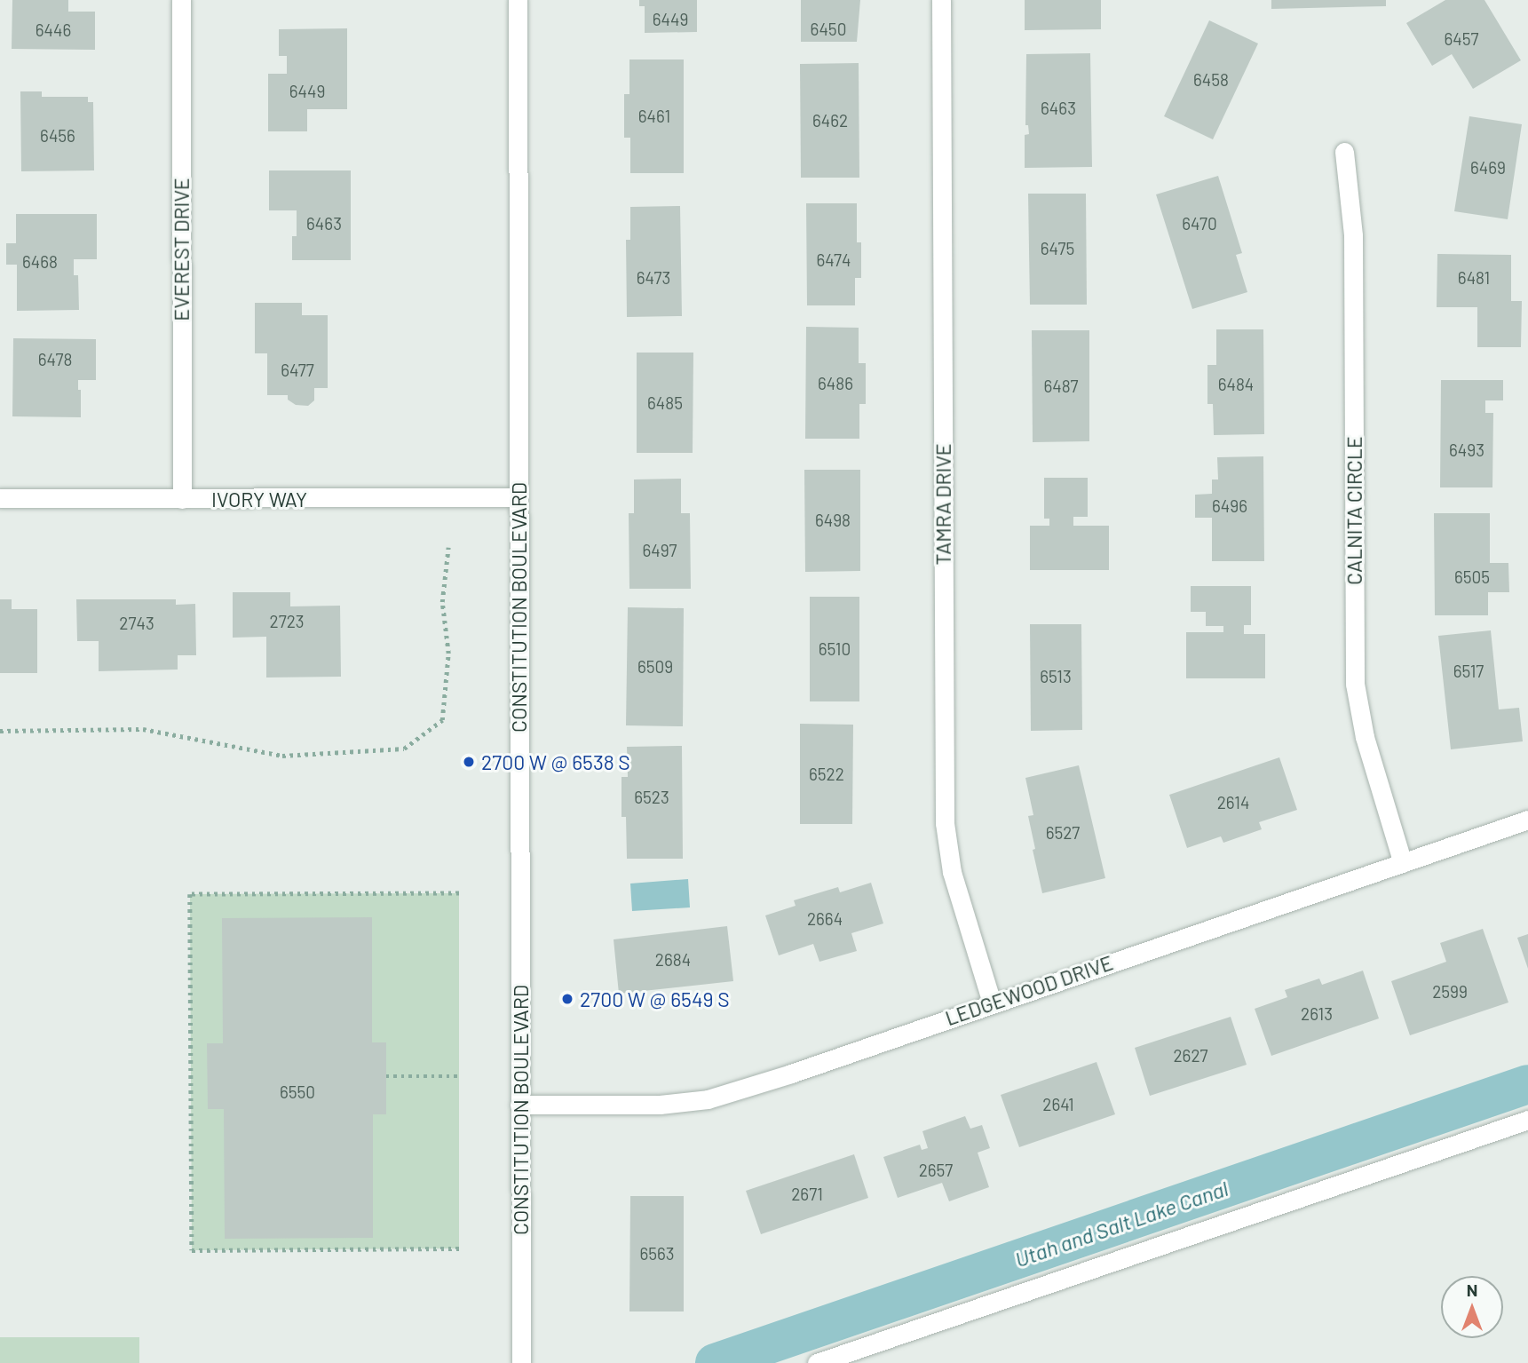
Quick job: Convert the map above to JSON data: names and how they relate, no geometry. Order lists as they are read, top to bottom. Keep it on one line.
{"streets":{"street":["EVEREST DRIVE","IVORY WAY","TAMRA DRIVE","CALNITA CIRCLE","CONSTITUTION BOULEVARD","LEDGEWOOD DRIVE"]},"crossings":[["EVEREST DRIVE","IVORY WAY"],["IVORY WAY","CONSTITUTION BOULEVARD"],["TAMRA DRIVE","LEDGEWOOD DRIVE"],["CALNITA CIRCLE","LEDGEWOOD DRIVE"],["CONSTITUTION BOULEVARD","LEDGEWOOD DRIVE"]],"water":["Utah and Salt Lake Canal"],"places":["2700 W @ 6538 S","2700 W @ 6549 S"],"house_numbers":["6449","6450","6446","6457","6458","6449","6463","6461","6462","6456","6469","6463","6470","6475","6474","6468","6473","6481","6478","6477","6486","6484","6487","6485","6493","6496","6498","6497","6505","2723","2743","6510","6509","6517","6513","6522","6523","2614","6527","2664","2684","2599","2613","2627","6550","2641","2657","2671","6563"],"north":"top"}
